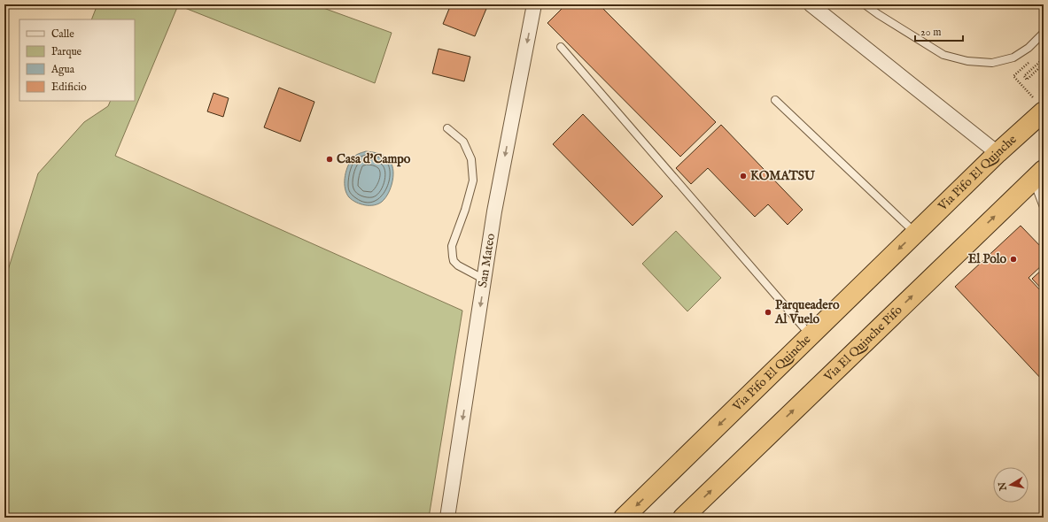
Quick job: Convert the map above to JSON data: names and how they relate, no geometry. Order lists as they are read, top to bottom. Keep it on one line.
{"streets":{"highway":["Via Pifo El Quinche","Via El Quinche Pifo"],"street":["San Mateo"]},"one_way":["Via Pifo El Quinche","San Mateo","Via El Quinche Pifo"],"places":["Casa d'Campo","KOMATSU","El Polo","Parqueadero Al Vuelo"],"legend":["Calle","Parque","Agua","Edificio"],"scale_bar":"20 m","north":"left"}
